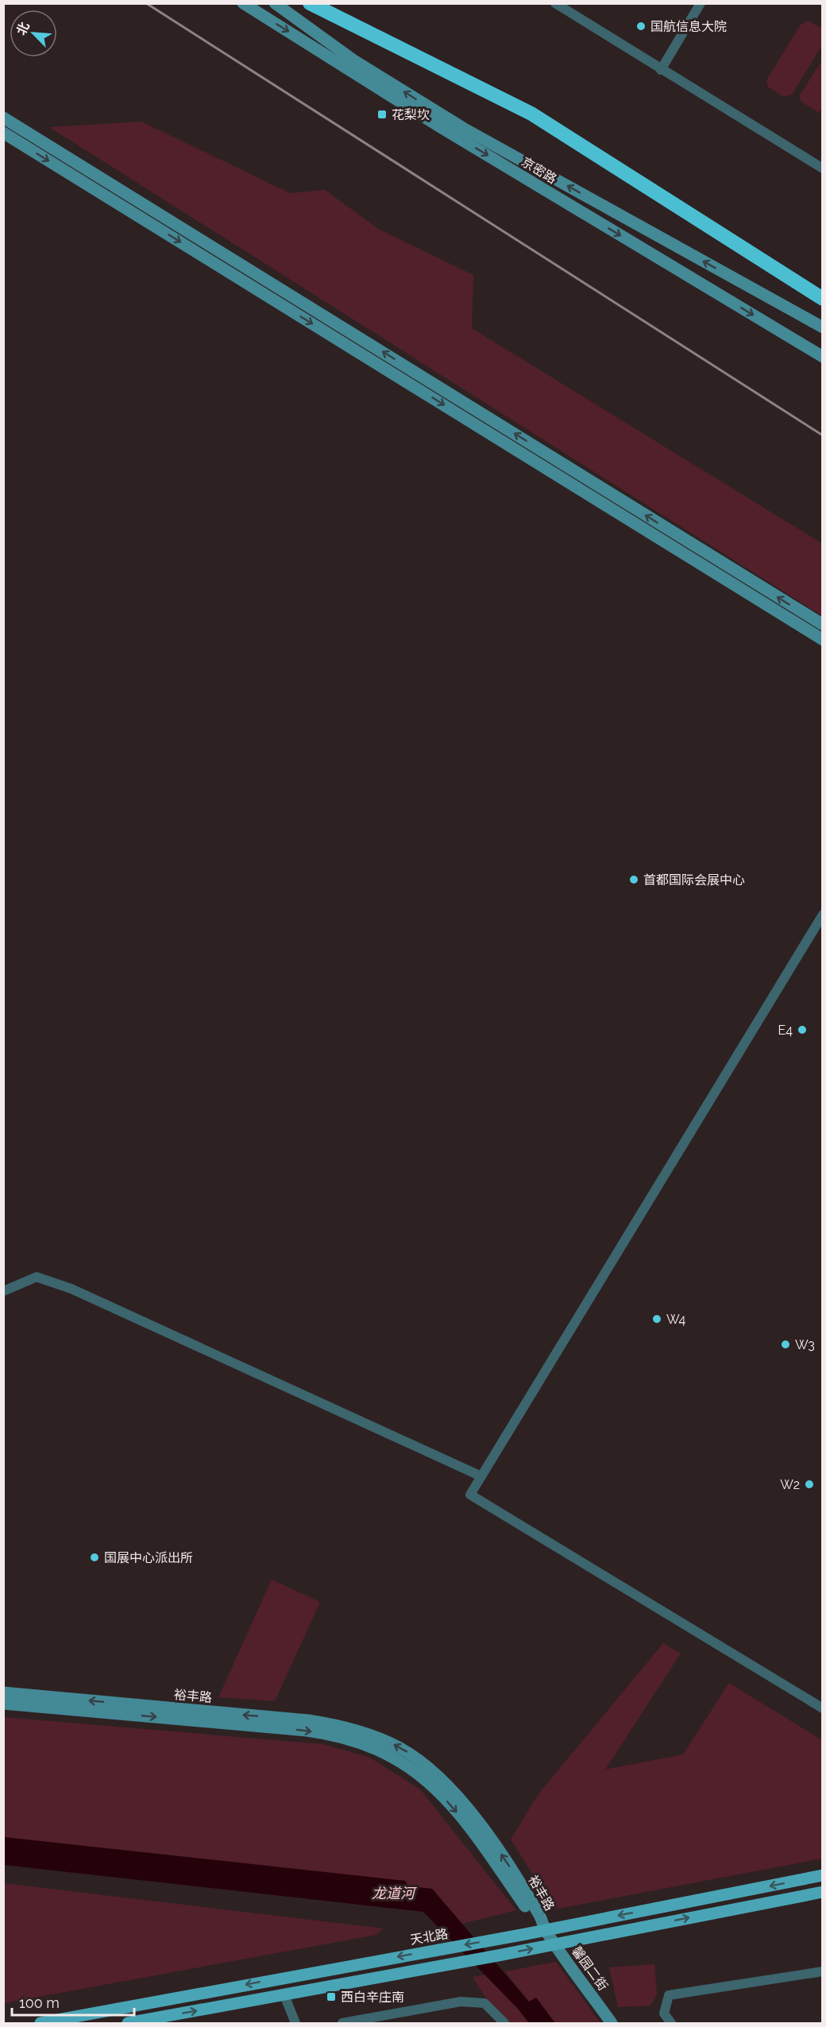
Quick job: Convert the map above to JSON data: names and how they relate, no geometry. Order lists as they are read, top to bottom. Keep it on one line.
{"streets":{"main road":["天北路"],"street":["京密路","裕丰路","馨园二街"]},"crossings":[["裕丰路","天北路"],["裕丰路","馨园二街"],["天北路","馨园二街"]],"water":["龙道河"],"places":{"other":["国航信息大院","首都国际会展中心","E4","W4","W3","W2","国展中心派出所"],"transit":["花梨坎","西白辛庄南"]},"scale_bar":"100 m","north":"top left"}
